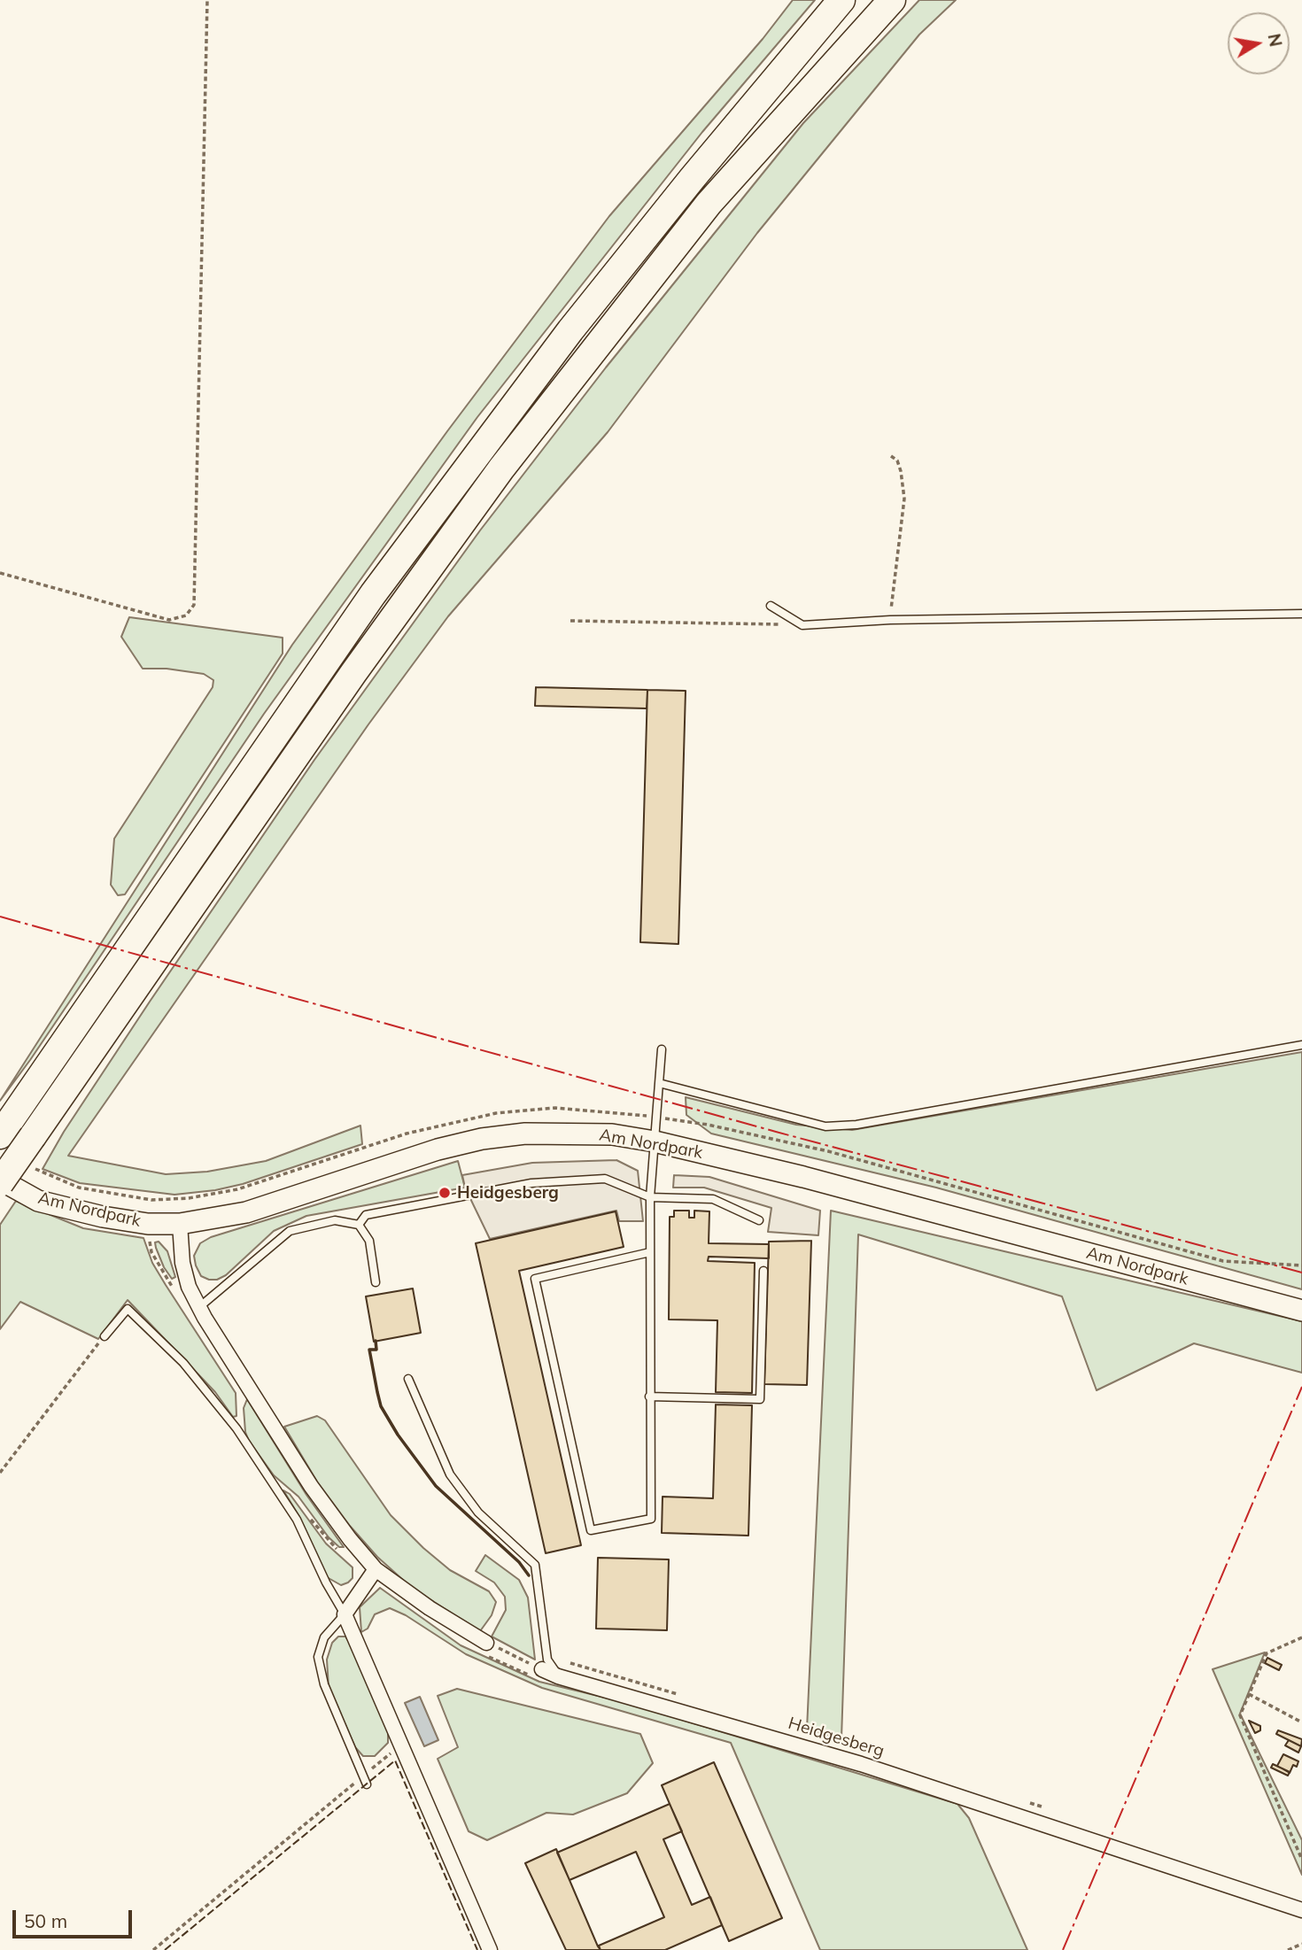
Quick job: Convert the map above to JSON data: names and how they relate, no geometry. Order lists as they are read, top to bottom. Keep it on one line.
{"streets":{"street":["Am Nordpark","Heidgesberg"]},"places":["Heidgesberg"],"scale_bar":"50 m","north":"right"}
